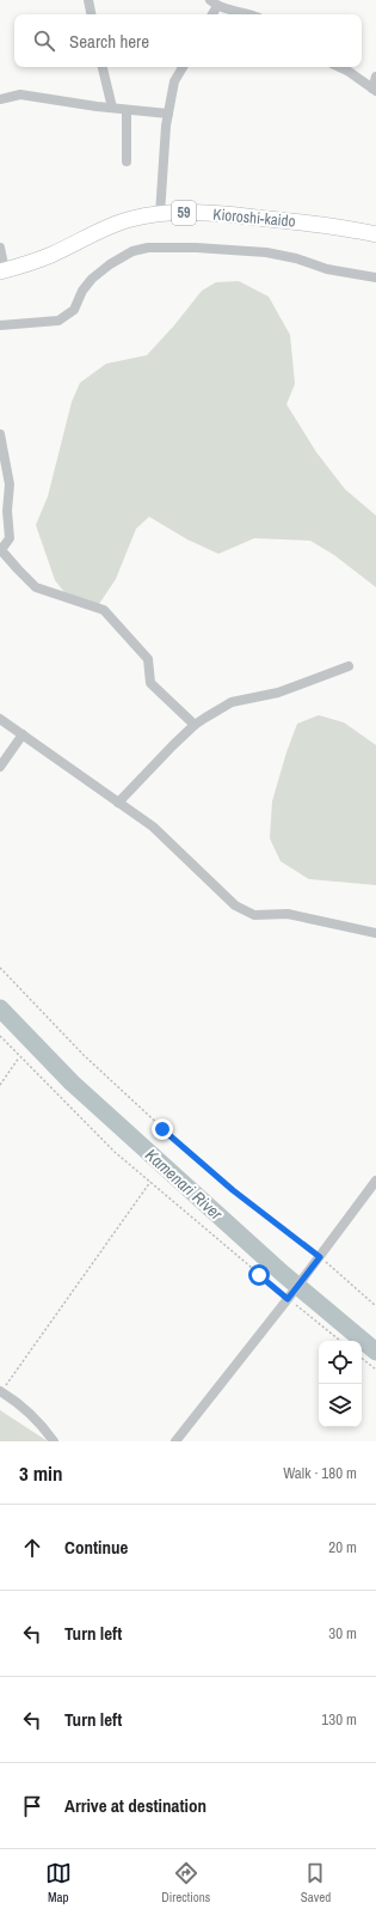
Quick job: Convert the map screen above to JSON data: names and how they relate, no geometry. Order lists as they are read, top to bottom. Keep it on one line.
{"streets":{"main road":["59","Kioroshi-kaido"]},"water":["Kamenari River"],"page":{"search":"Search here","heading":["3 min","Walk · 180 m"],"list":[["Continue","20 m"],["Turn left","30 m"],["Turn left","130 m"],"Arrive at destination"],"nav":["Map","Directions","Saved"]}}
